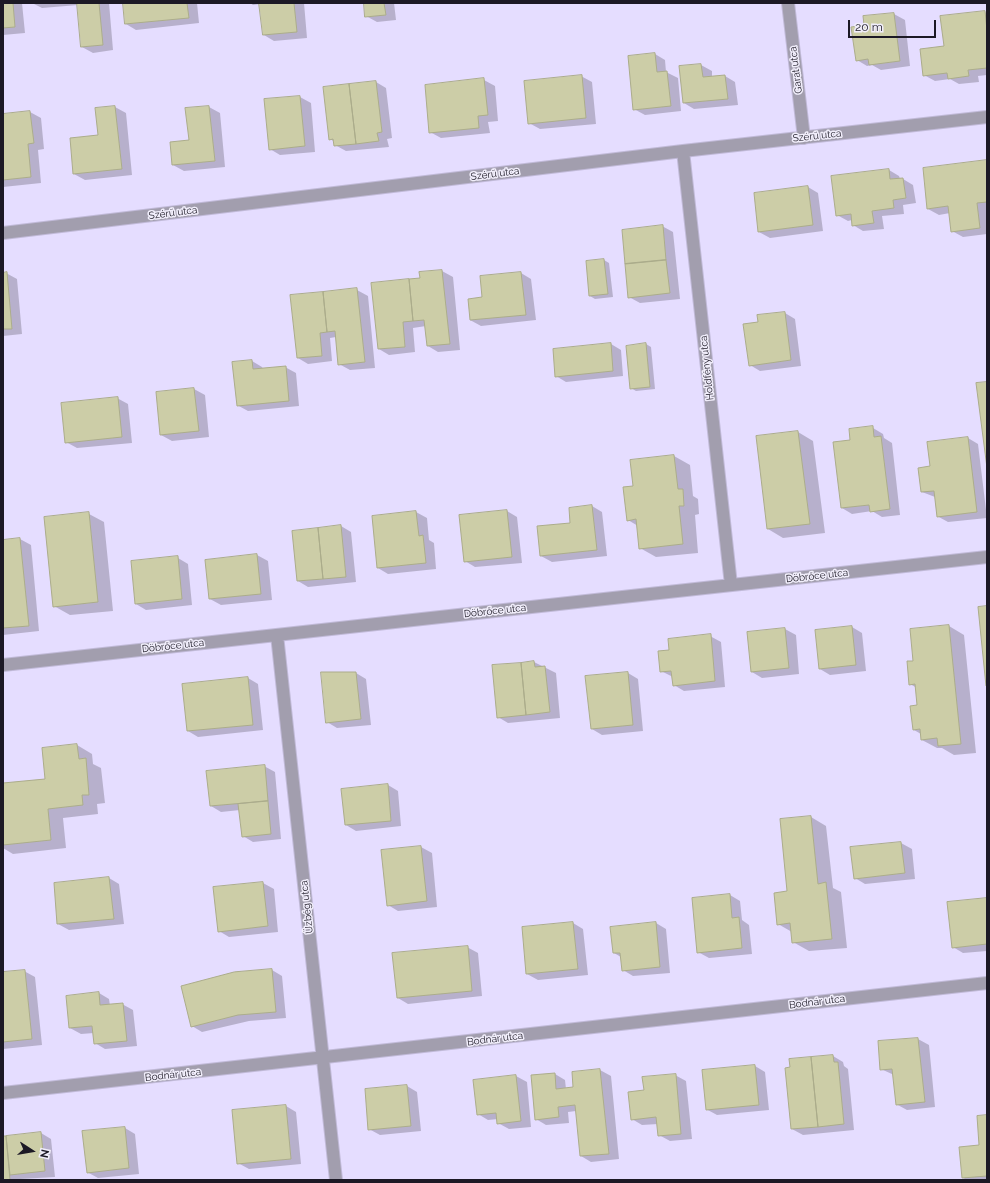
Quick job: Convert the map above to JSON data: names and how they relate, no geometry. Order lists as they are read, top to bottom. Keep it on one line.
{"streets":{"street":["Garat utca","Szérű utca","Holdfény utca","Döbrőce utca","Üzbég utca","Bodnár utca"]},"crossings":[["Garat utca","Szérű utca"],["Szérű utca","Holdfény utca"],["Holdfény utca","Döbrőce utca"],["Döbrőce utca","Üzbég utca"],["Üzbég utca","Bodnár utca"]],"scale_bar":"20 m","north":"right"}
